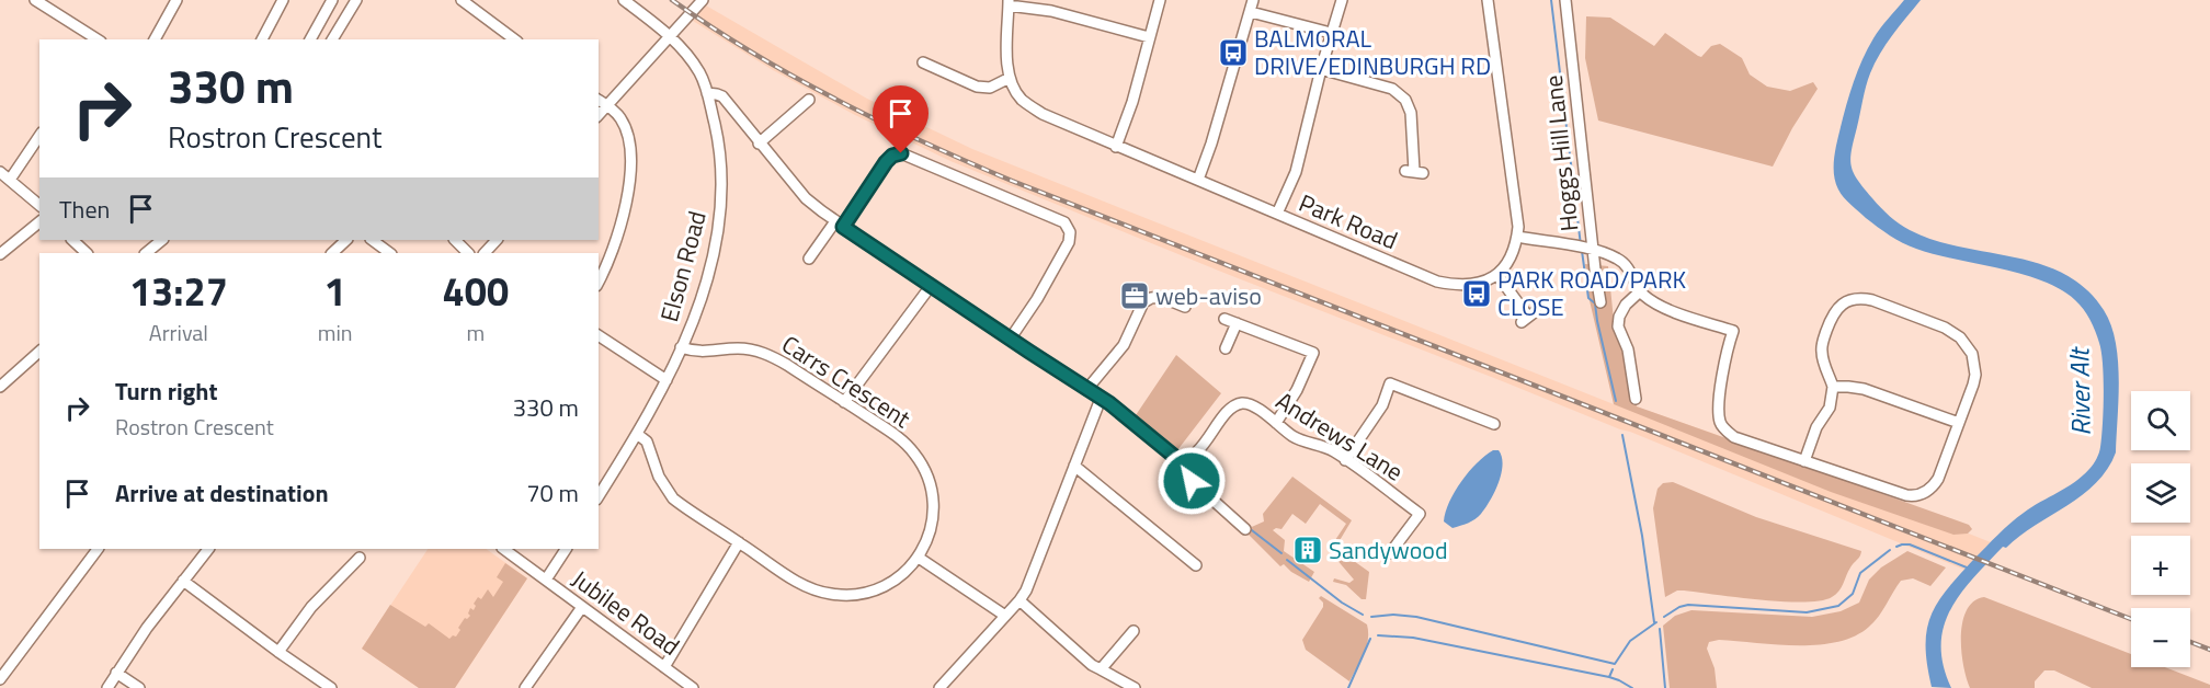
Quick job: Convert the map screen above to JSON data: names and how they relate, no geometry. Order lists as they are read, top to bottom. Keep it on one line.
{"streets":{"street":["Hoggs Hill Lane","Park Road","Elson Road","Carrs Crescent","Andrews Lane","Jubilee Road"]},"crossings":[["Elson Road","Carrs Crescent"]],"water":["River Alt"],"places":{"bus stop":["BALMORAL DRIVE/EDINBURGH RD","PARK ROAD/PARK CLOSE"],"office":["web-aviso"],"building":["Sandywood"]},"page":{"turn":["330 m","Rostron Crescent"],"then":"Then","eta":["13:27","Arrival","1","min","400","m"],"list":[{"name":"Turn right","note":"Rostron Crescent","value":"330 m"},{"name":"Arrive at destination","value":"70 m"}],"map_buttons":["+","−"]}}
